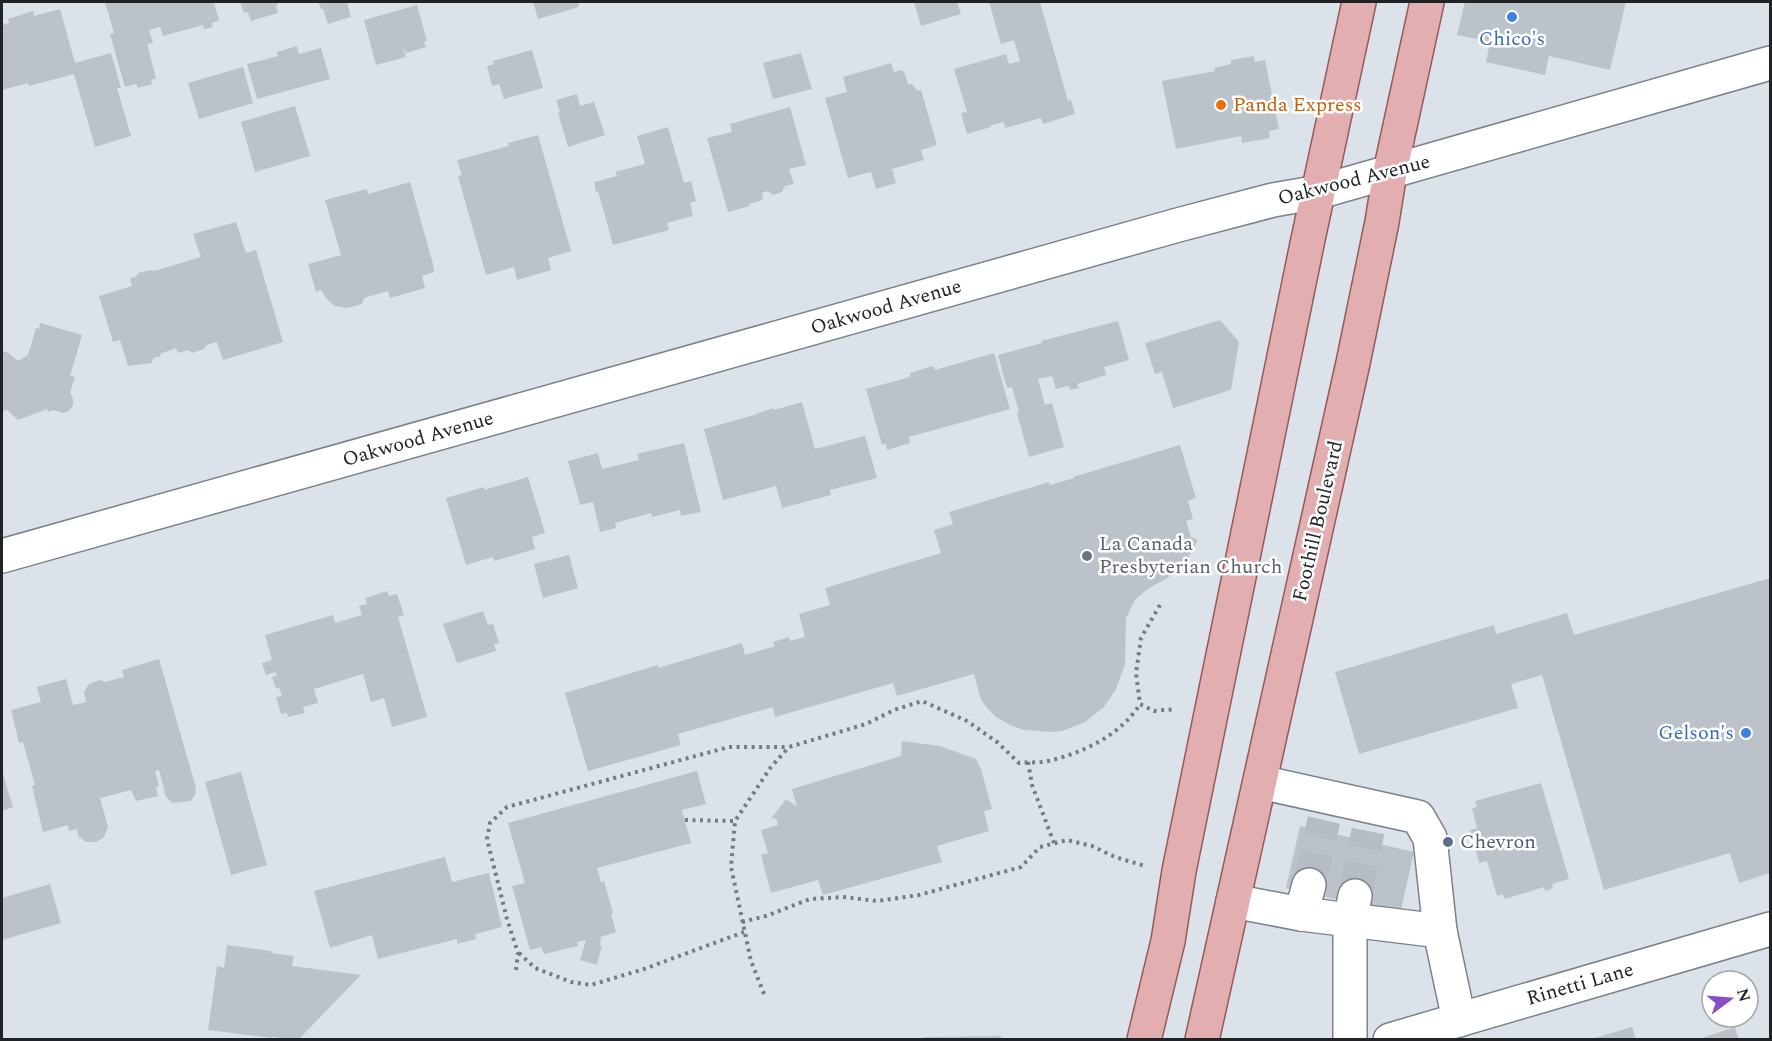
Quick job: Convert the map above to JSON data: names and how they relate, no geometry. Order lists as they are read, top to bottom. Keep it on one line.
{"streets":{"main road":["Foothill Boulevard"],"street":["Oakwood Avenue","Rinetti Lane"]},"crossings":[["Oakwood Avenue","Foothill Boulevard"]],"places":["Chico's","Panda Express","La Canada Presbyterian Church","Gelson's","Chevron"],"north":"right"}
